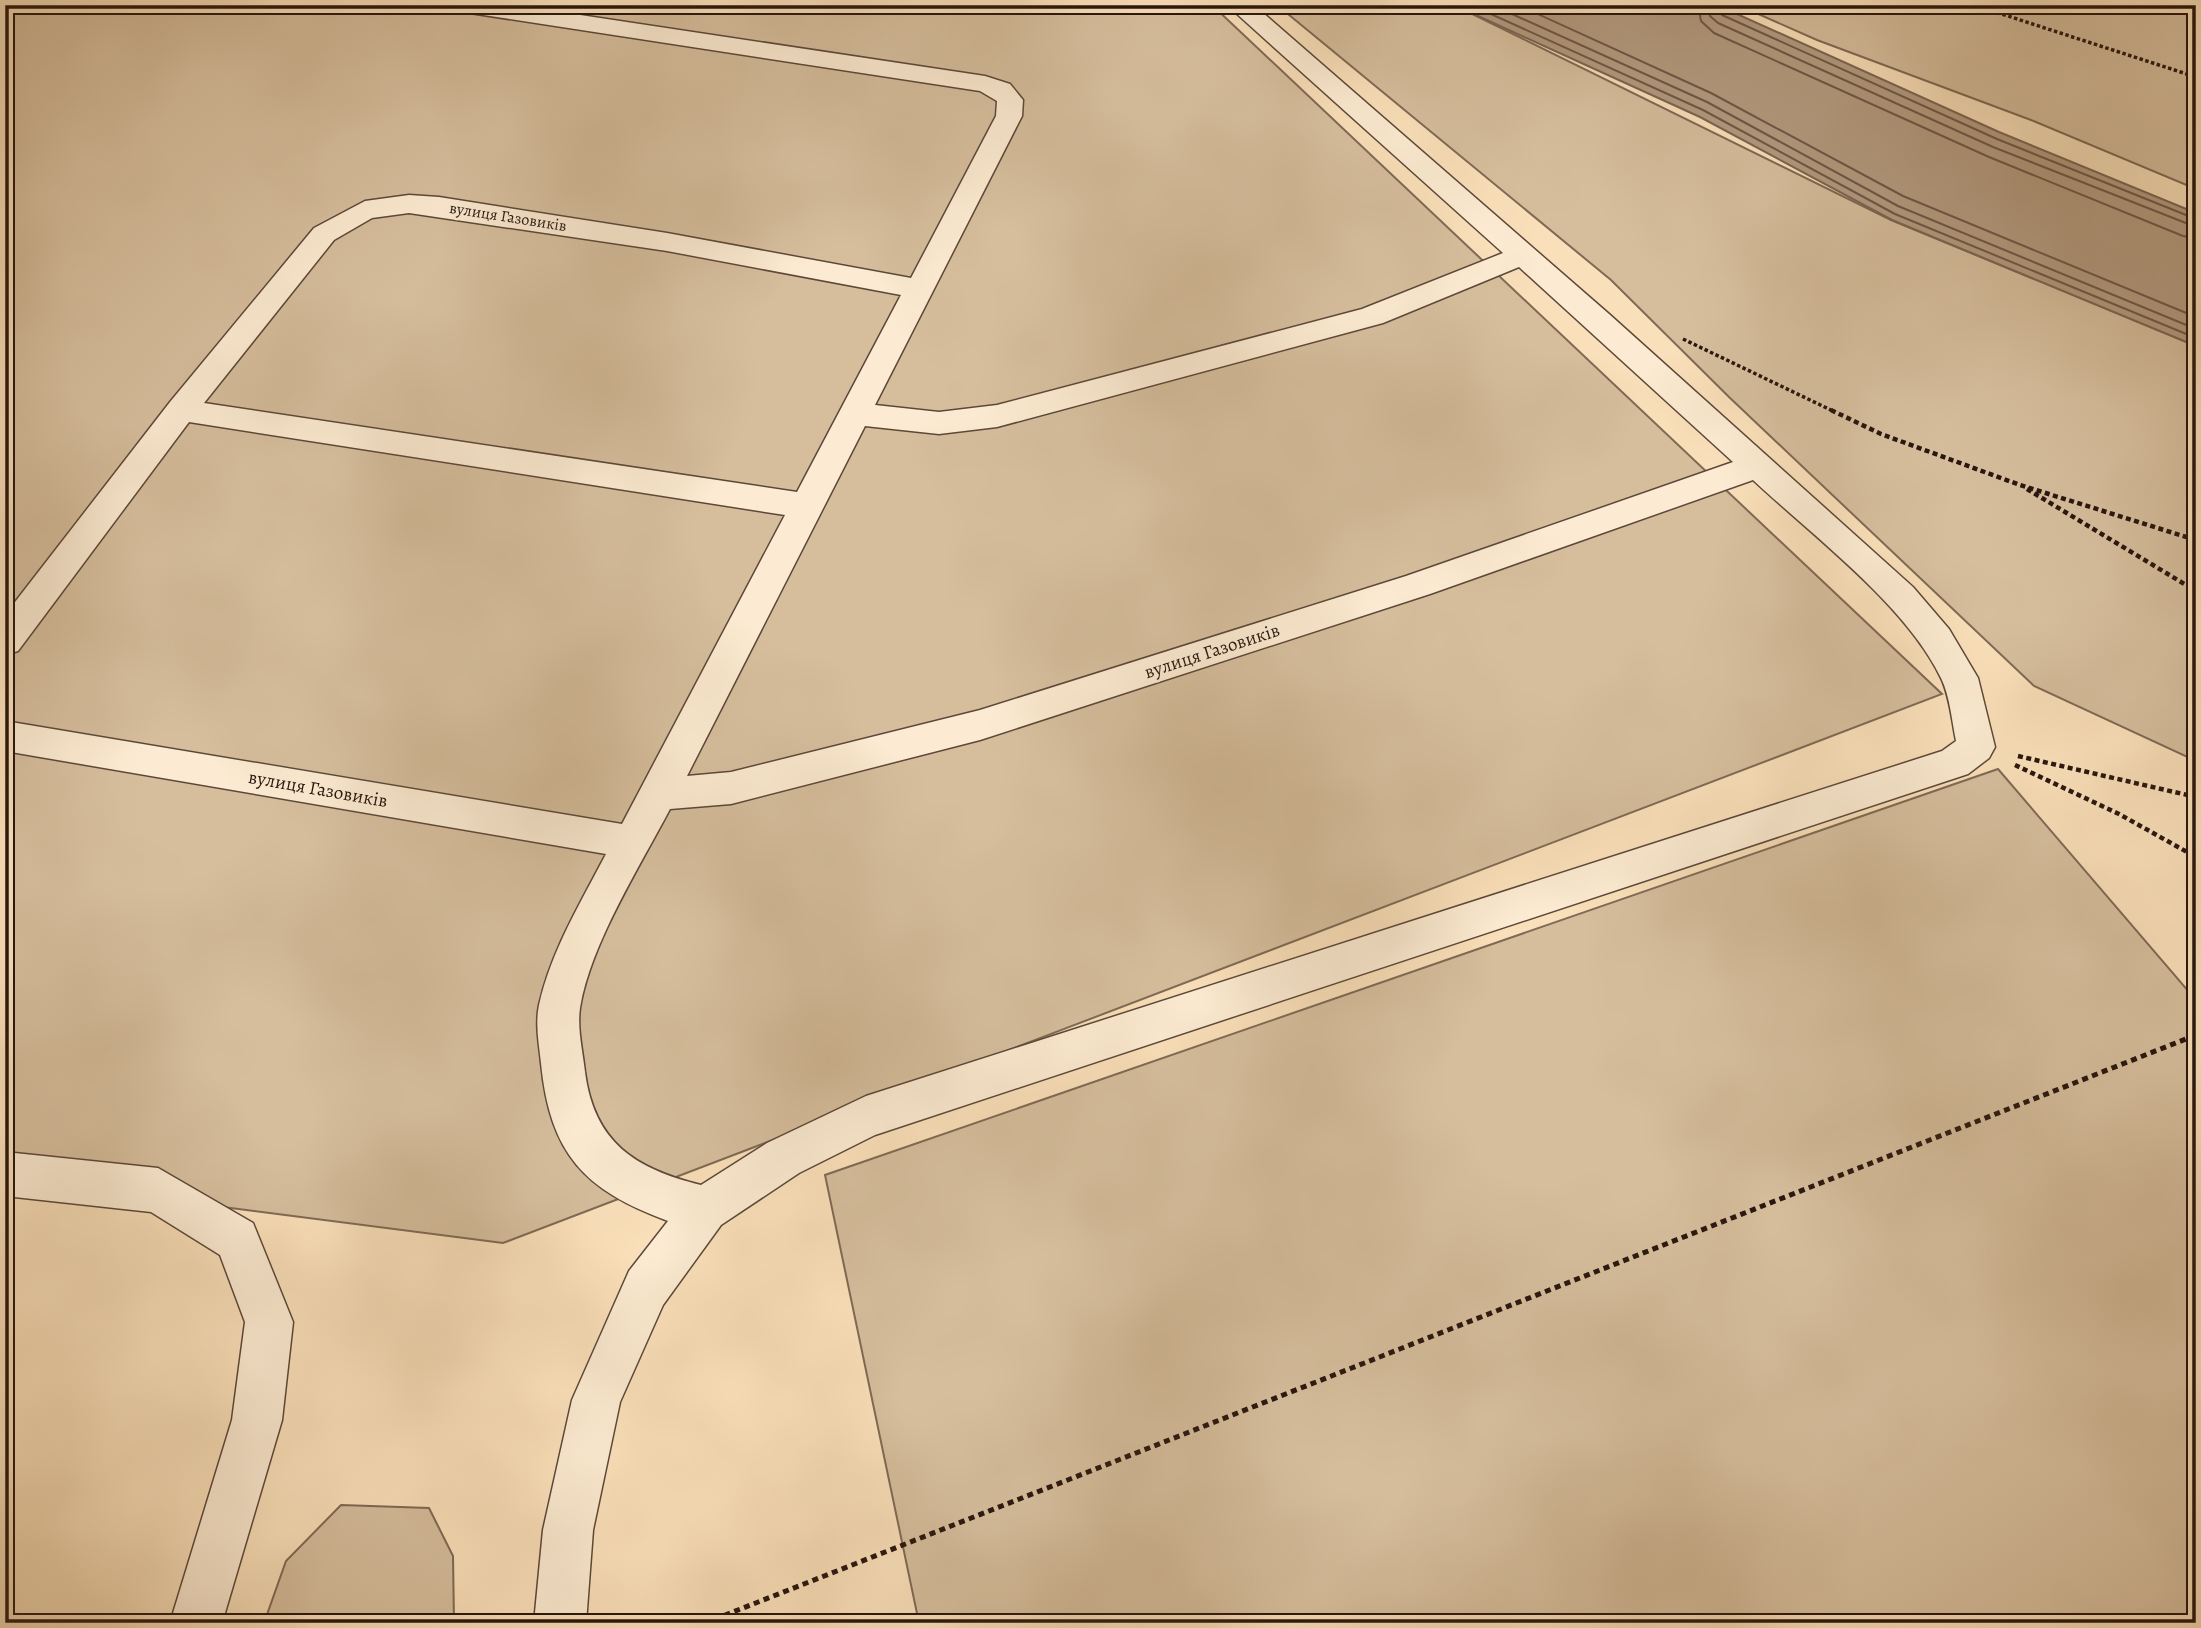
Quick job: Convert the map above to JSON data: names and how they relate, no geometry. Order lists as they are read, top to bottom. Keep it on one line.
{"streets":{"street":["вулиця Газовиків"]}}
